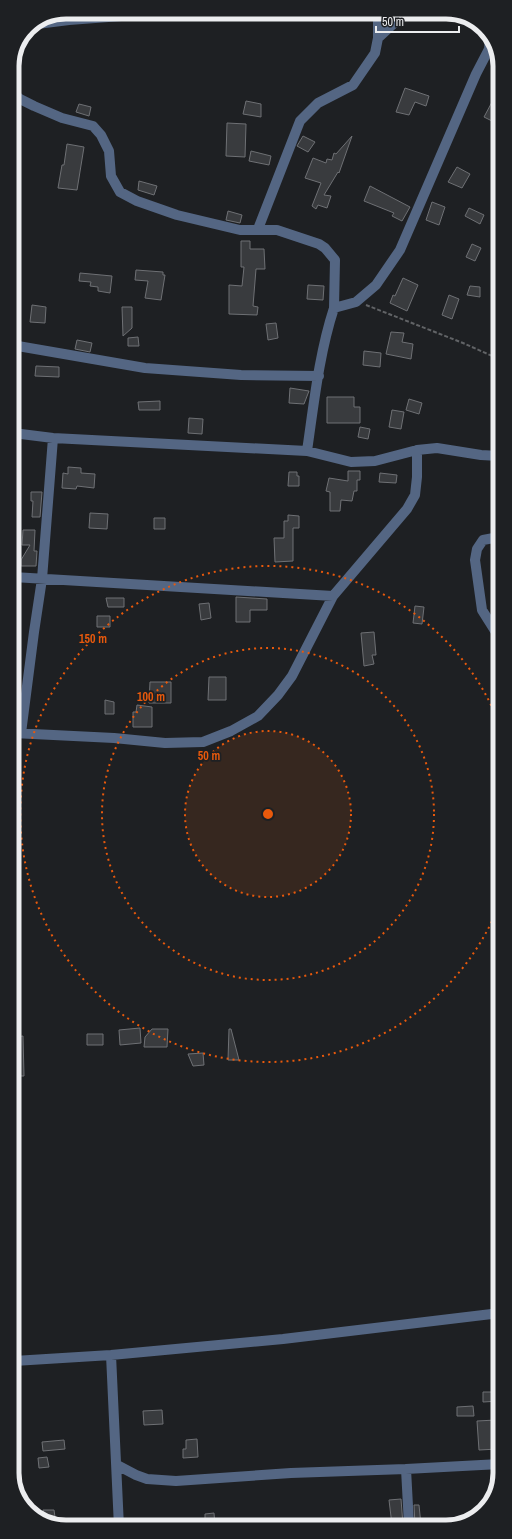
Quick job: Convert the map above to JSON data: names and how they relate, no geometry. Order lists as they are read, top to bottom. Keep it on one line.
{"scale_bar":"50 m","rings":["150 m","100 m","50 m"]}
